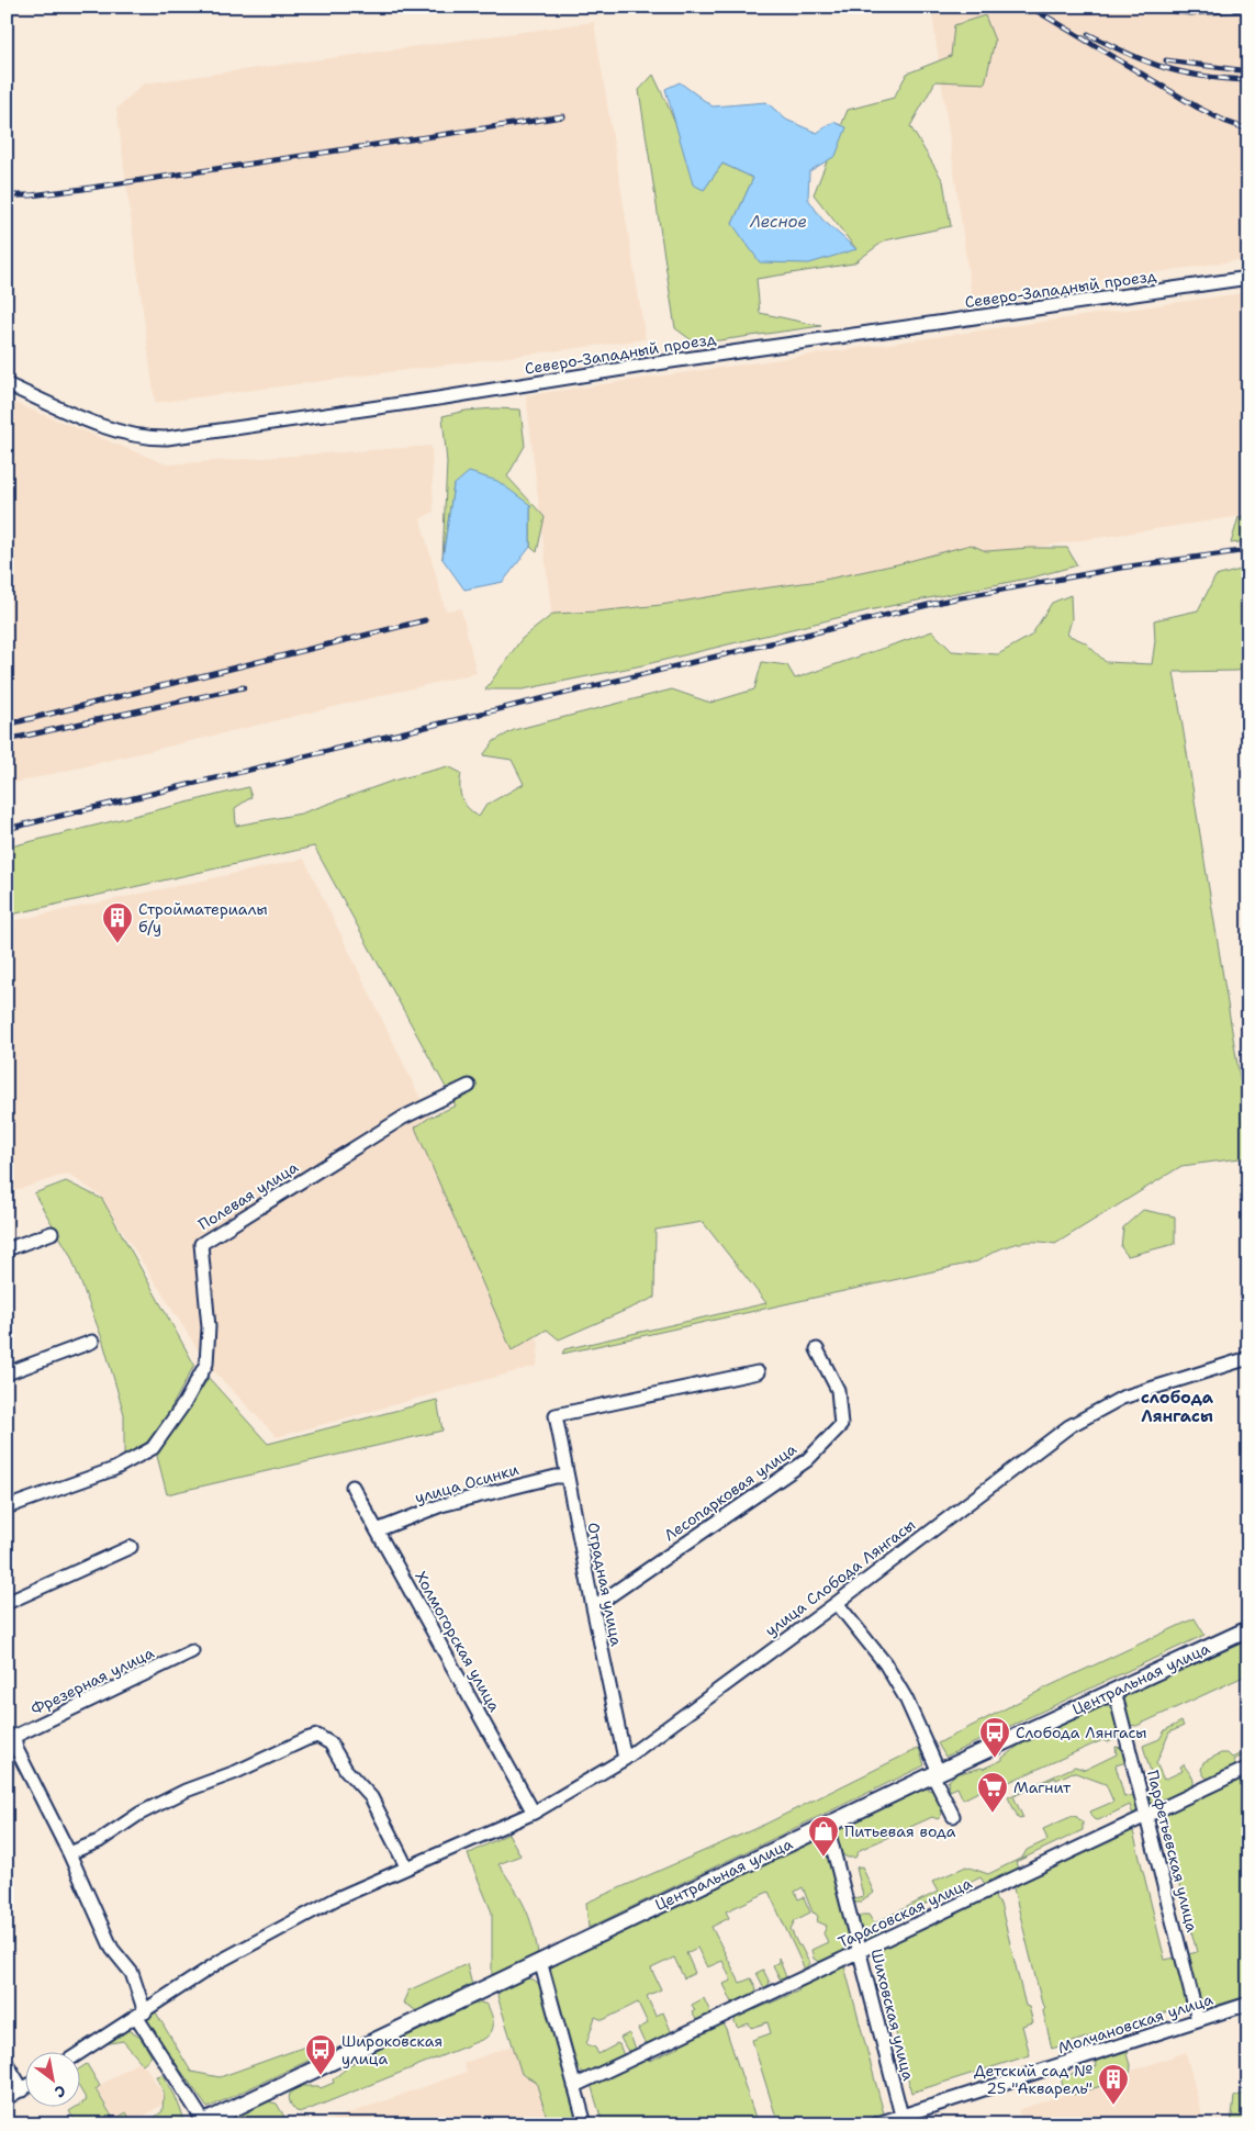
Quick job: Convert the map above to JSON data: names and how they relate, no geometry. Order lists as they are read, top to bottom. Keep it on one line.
{"streets":{"street":["Северо-Западный проезд","Полевая улица","улица Осинки","Лесопарковая улица","улица Слобода Лянгасы","Отрадная улица","Холмогорская улица","Центральная улица","Фрезерная улица","Парфетьевская улица","Тарасовская улица","Шиховская улица","Молчановская улица"]},"crossings":[["улица Осинки","Отрадная улица"],["улица Осинки","Холмогорская улица"],["Лесопарковая улица","Отрадная улица"],["улица Слобода Лянгасы","Отрадная улица"],["улица Слобода Лянгасы","Холмогорская улица"],["Центральная улица","Парфетьевская улица"],["Центральная улица","Шиховская улица"],["Парфетьевская улица","Тарасовская улица"],["Парфетьевская улица","Молчановская улица"],["Тарасовская улица","Шиховская улица"],["Шиховская улица","Молчановская улица"]],"districts":["слобода Лянгасы"],"water":["Лесное"],"places":{"building":["Стройматериалы б/у","Детский сад № 25 \"Акварель\""],"bus stop":["Слобода Лянгасы","Широковская улица"],"supermarket":["Магнит"],"shop":["Питьевая вода"]},"north":"bottom right"}
